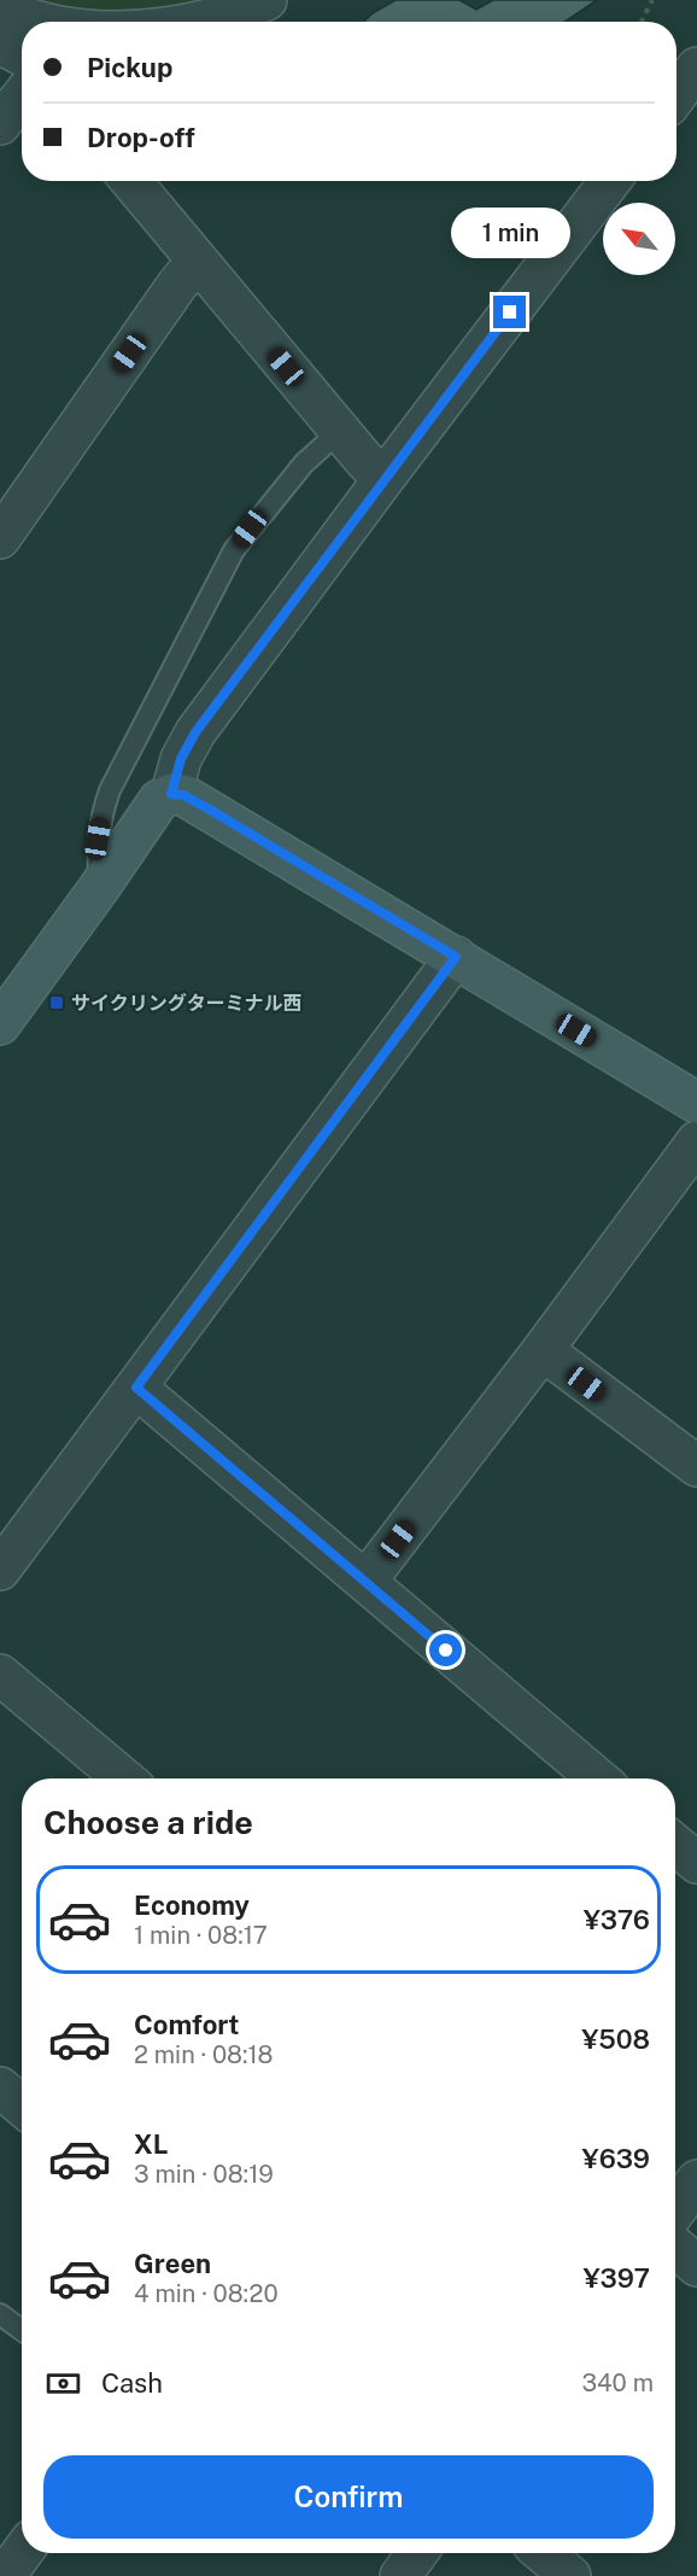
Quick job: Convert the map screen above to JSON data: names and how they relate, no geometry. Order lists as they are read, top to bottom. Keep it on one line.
{"places":{"transit":["サイクリングターミナル西"]},"north":"top left","page":{"banner":["Pickup","Drop-off"],"bubble":"1 min","heading":"Choose a ride","list":[{"name":"Economy","note":"1 min · 08:17","value":"¥376"},{"name":"Comfort","note":"2 min · 08:18","value":"¥508"},{"name":"XL","note":"3 min · 08:19","value":"¥639"},{"name":"Green","note":"4 min · 08:20","value":"¥397"}],"pay":["Cash","340 m"],"buttons":"Confirm"}}
